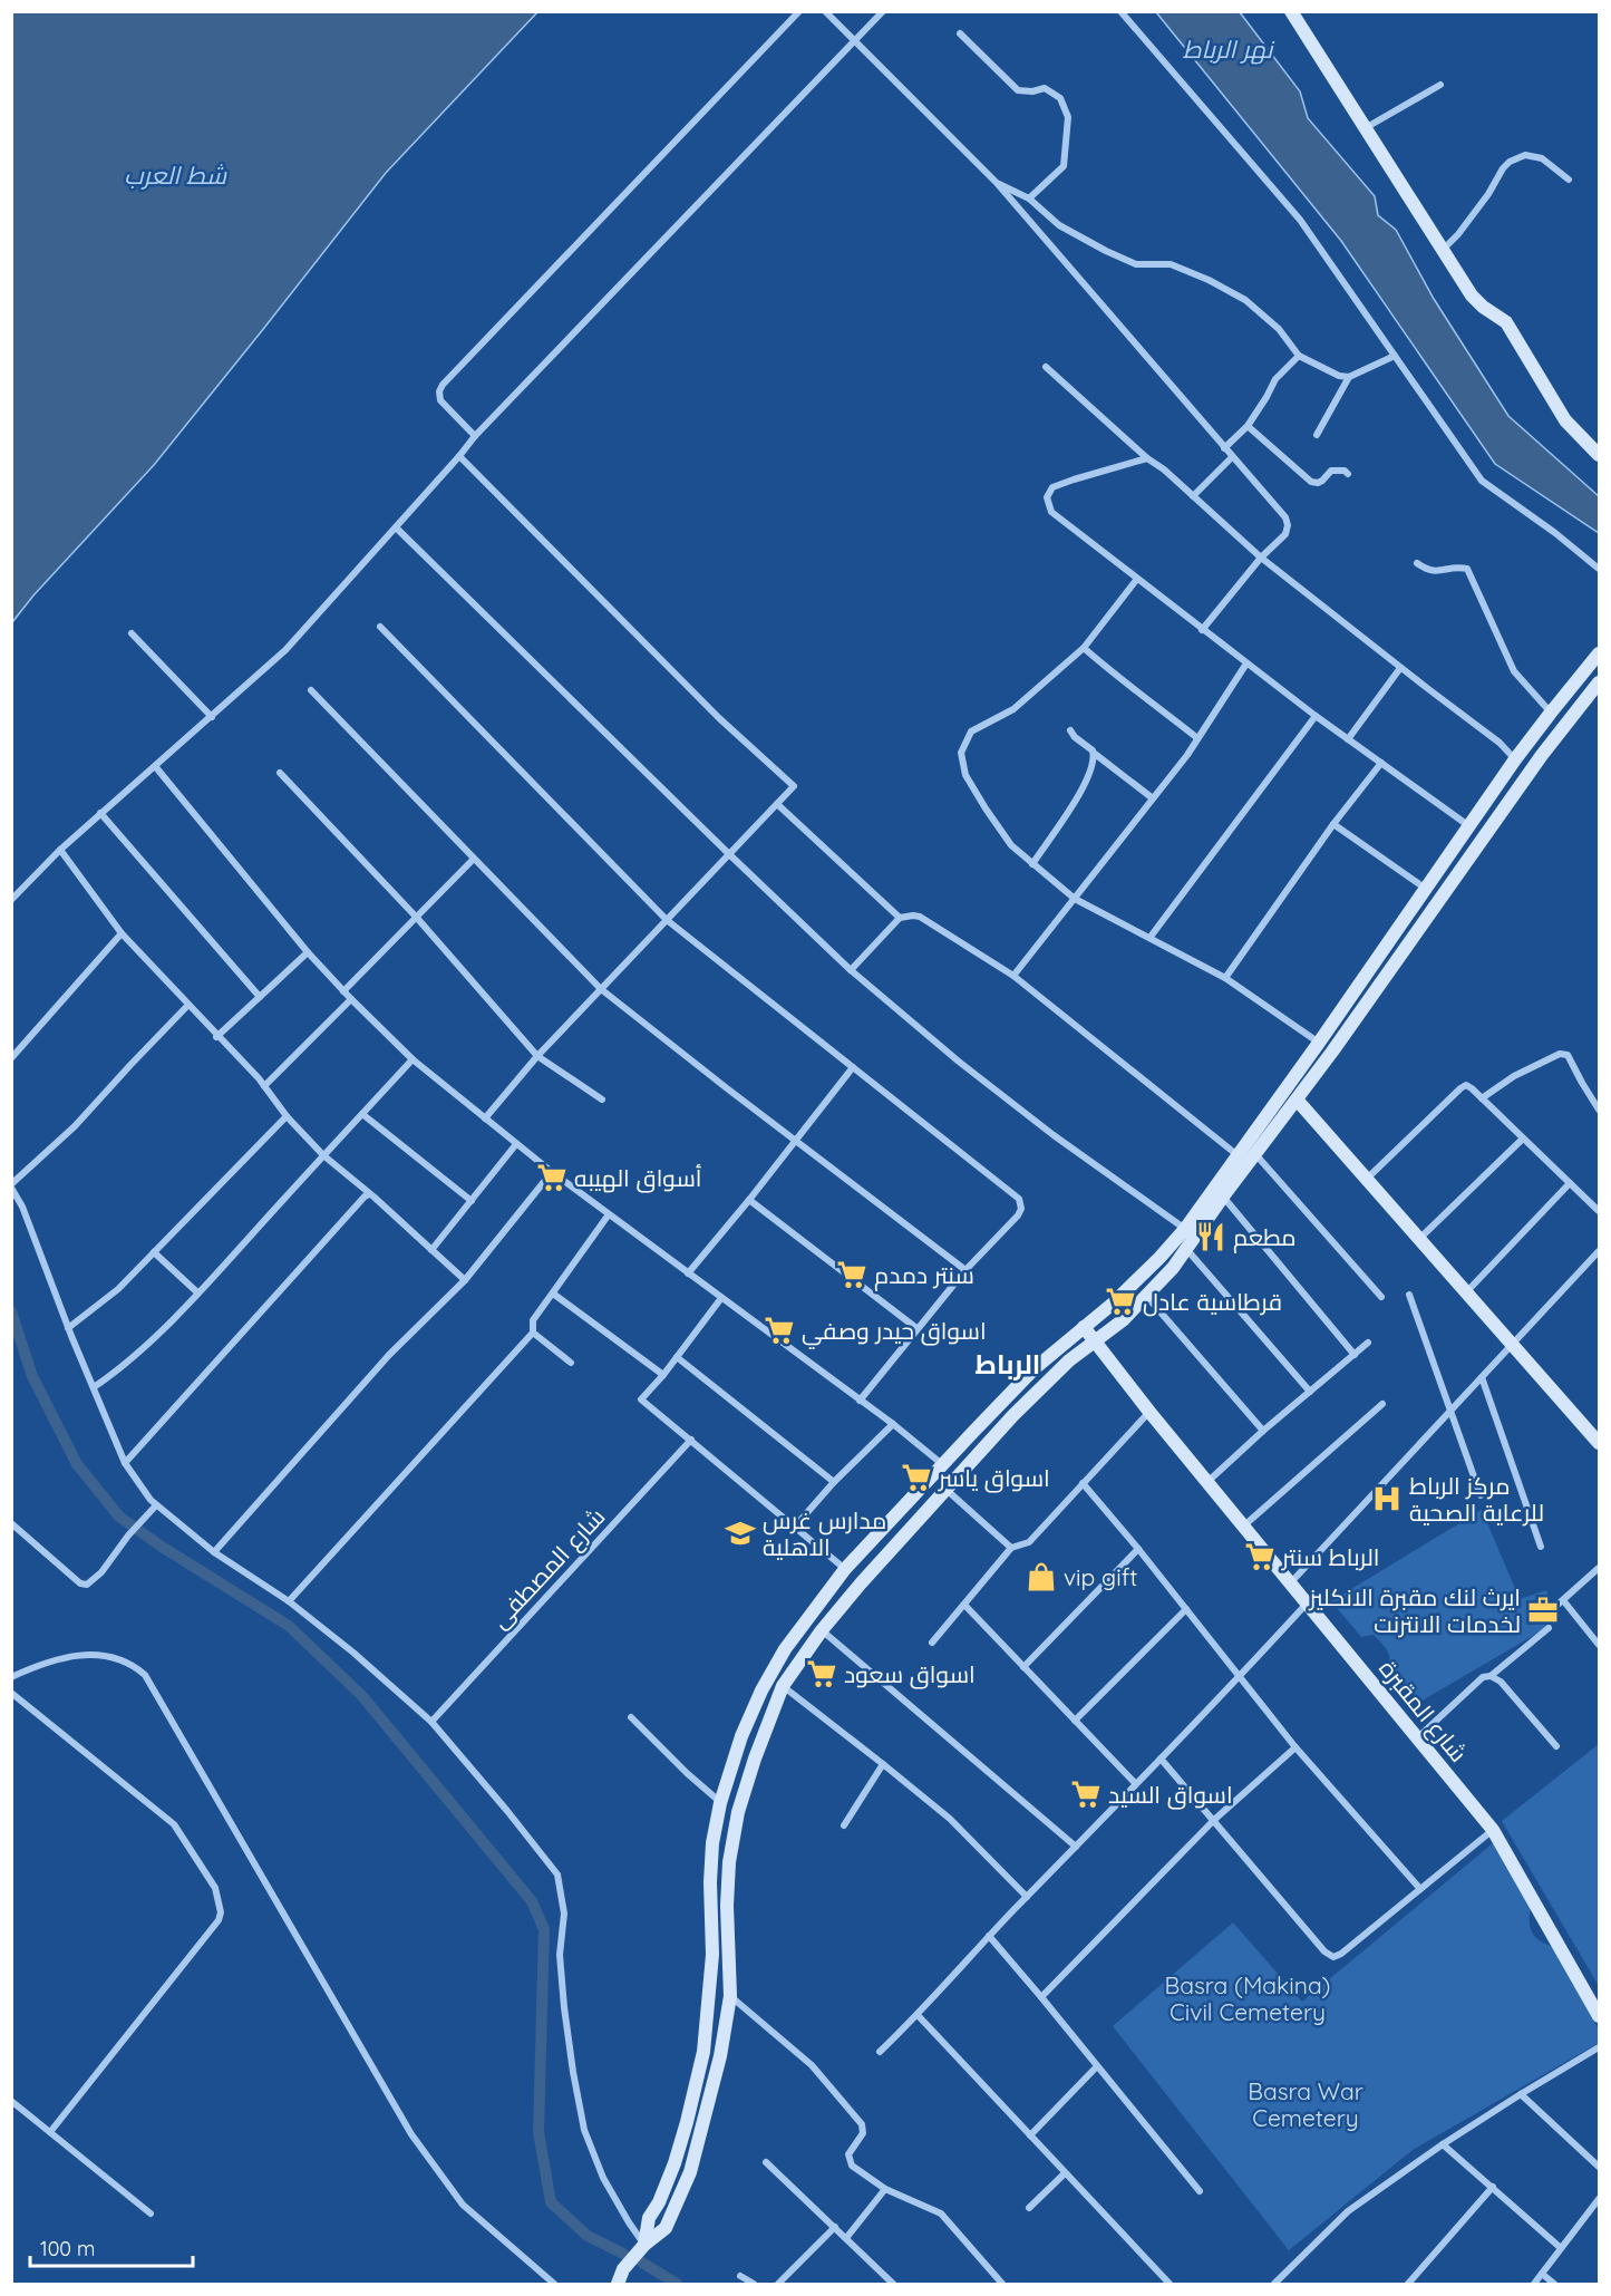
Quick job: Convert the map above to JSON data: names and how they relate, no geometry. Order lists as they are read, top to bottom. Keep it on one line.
{"streets":{"street":["شارع المصطفى","شارع المقبرة"]},"districts":["الرباط"],"water":["نهر الرباط","شط العرب"],"parks":["Basra (Makina) Civil Cemetery","Basra War Cemetery"],"places":{"supermarket":["أسواق الهيبه","سنتر دمدم","قرطاسية عادل","اسواق حيدر وصفي","اسواق ياسر","الرباط سنتر","اسواق سعود","اسواق السيد"],"restaurant":["مطعم"],"hospital":["مركز الرباط للرعاية الصحية"],"school or university":["مدارس غرس الاهلية"],"shop":["vip gift"],"office":["ايرث لنك مقبرة الانكليز لخدمات الانترنت"]},"scale_bar":"100 m"}
